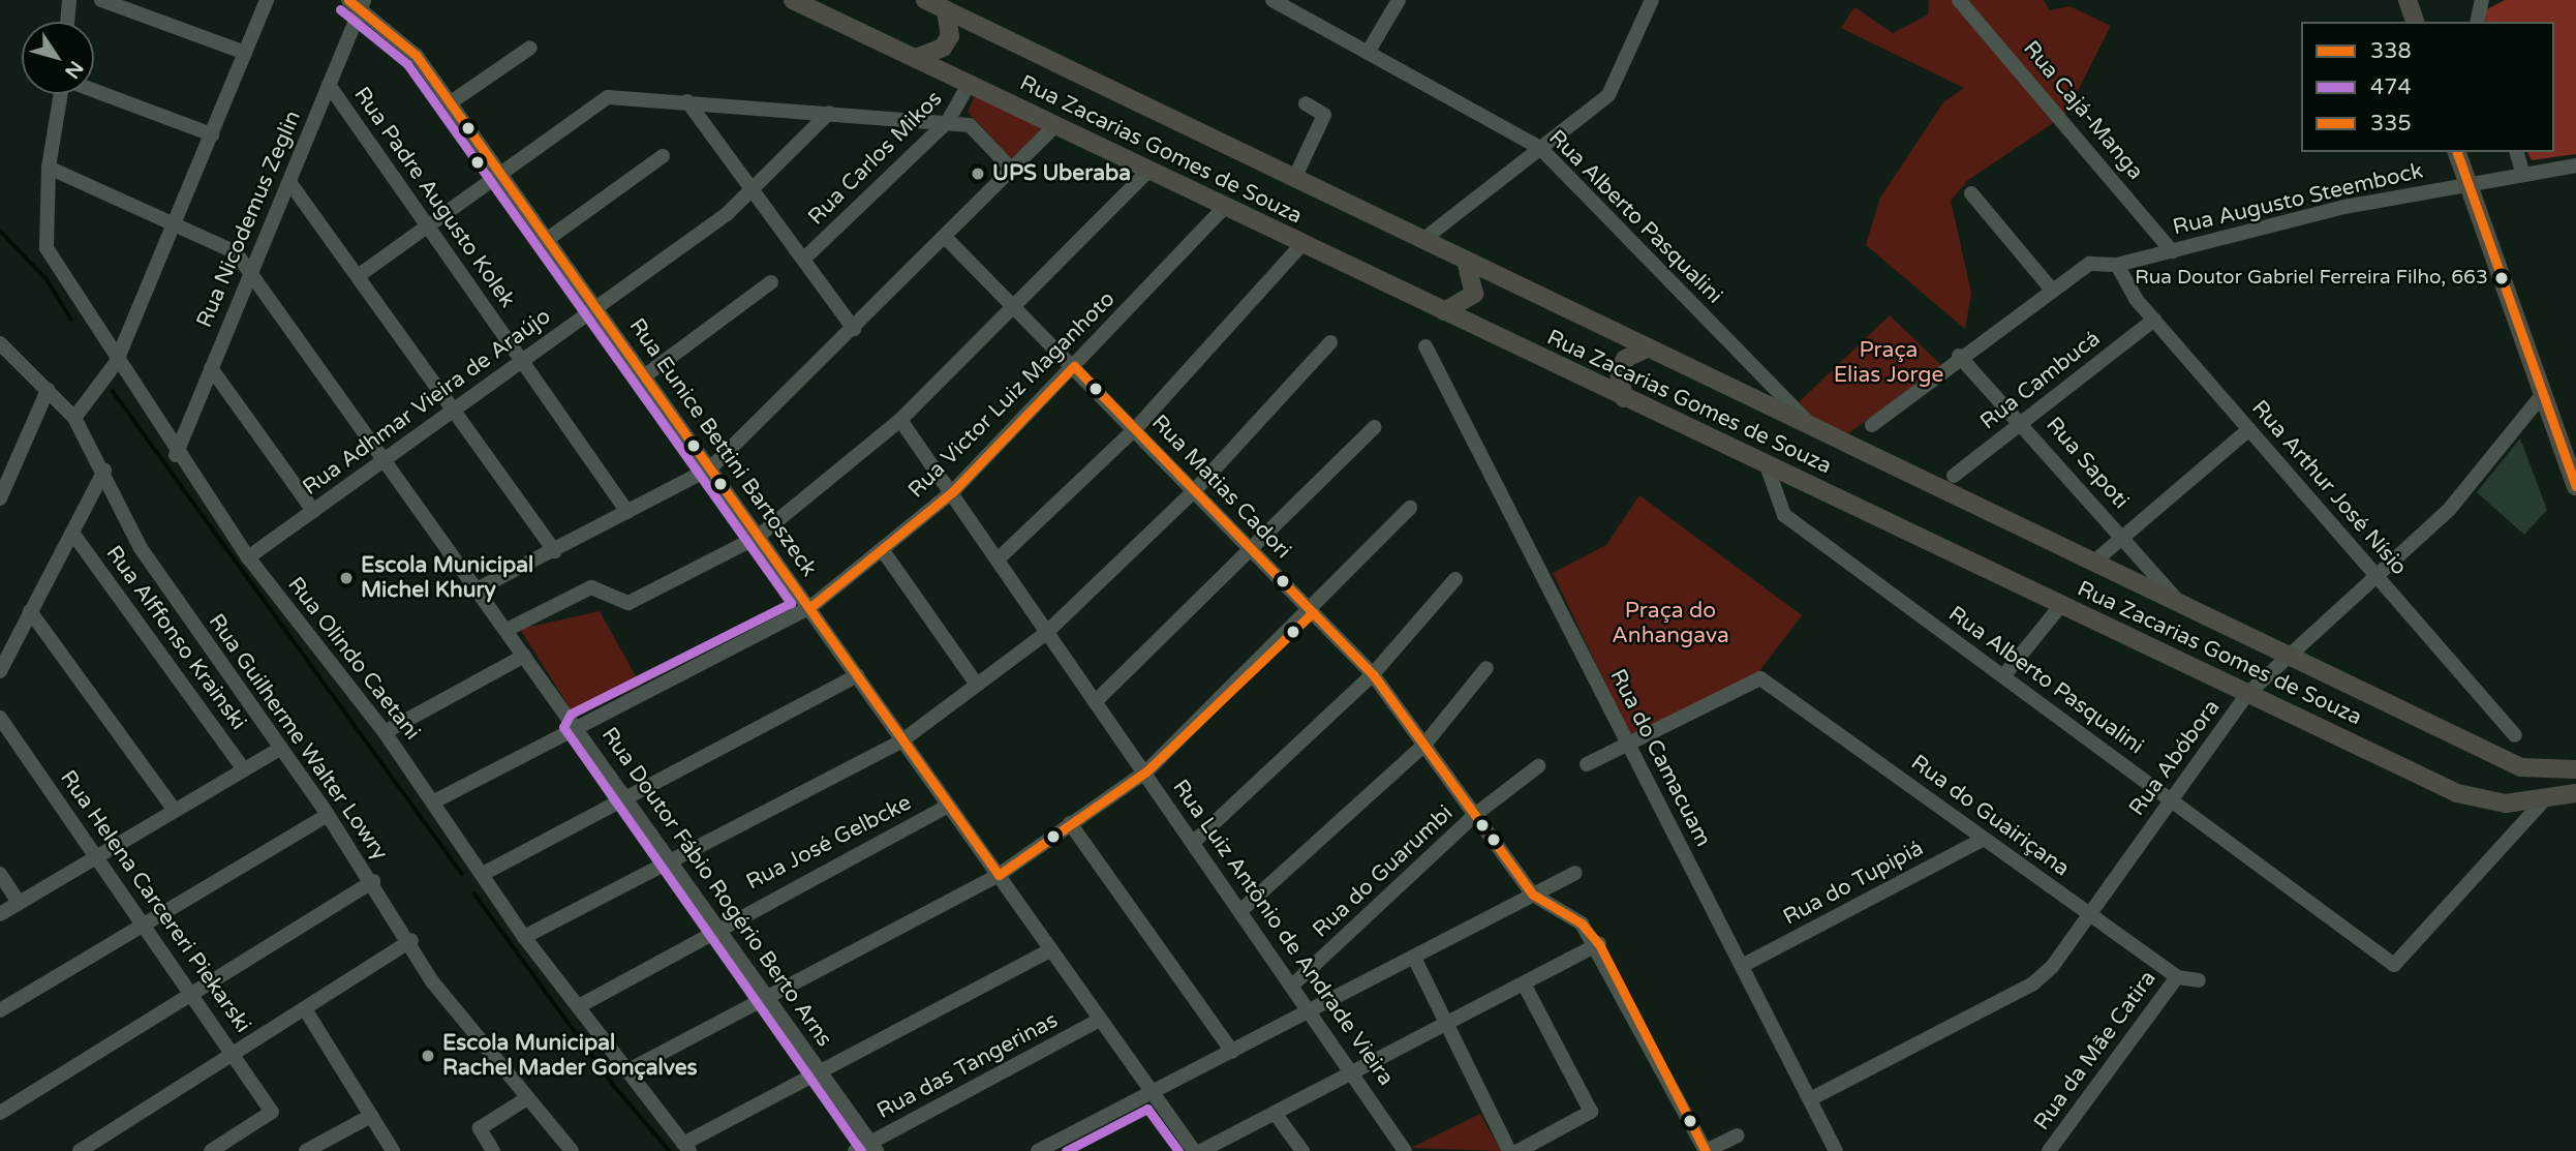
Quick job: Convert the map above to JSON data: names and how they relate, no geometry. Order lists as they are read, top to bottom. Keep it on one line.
{"streets":{"main road":["Rua Zacarias Gomes de Souza"],"street":["Rua Cajá-Manga","Rua Carlos Mikos","Rua Padre Augusto Kolek","Rua Augusto Steembock","Rua Alberto Pasqualini","Rua Nicodemus Zeglin","Rua Cambucá","Rua Victor Luiz Maganhoto","Rua Adhmar Vieira de Araújo","Rua Eunice Bettini Bartoszeck","Rua Sapoti","Rua Matias Cadori","Rua Arthur José Nísio","Rua Alffonso Krainski","Rua Olindo Caetani","Rua Guilherme Walter Lowry","Rua do Camacuam","Rua Abóbora","Rua do Guairiçana","Rua José Gelbcke","Rua do Guarumbi","Rua do Tupipiá","Rua Doutor Fábio Rogério Berto Arns","Rua Helena Carcereri Piekarski","Rua Luiz Antônio de Andrade Vieira","Rua da Mãe Catira","Rua das Tangerinas"]},"crossings":[["Rua Cajá-Manga","Rua Augusto Steembock"],["Rua Zacarias Gomes de Souza","Rua Carlos Mikos"],["Rua Zacarias Gomes de Souza","Rua Alberto Pasqualini"],["Rua Zacarias Gomes de Souza","Rua Victor Luiz Maganhoto"],["Rua Zacarias Gomes de Souza","Rua Sapoti"],["Rua Zacarias Gomes de Souza","Rua Abóbora"],["Rua Padre Augusto Kolek","Rua Nicodemus Zeglin"],["Rua Padre Augusto Kolek","Rua Adhmar Vieira de Araújo"],["Rua Augusto Steembock","Rua Sapoti"],["Rua Augusto Steembock","Rua Arthur José Nísio"],["Rua Alberto Pasqualini","Rua Abóbora"],["Rua Nicodemus Zeglin","Rua Eunice Bettini Bartoszeck"],["Rua Nicodemus Zeglin","Rua Olindo Caetani"],["Rua Nicodemus Zeglin","Rua Doutor Fábio Rogério Berto Arns"],["Rua Cambucá","Rua Sapoti"],["Rua Cambucá","Rua Arthur José Nísio"],["Rua Victor Luiz Maganhoto","Rua Eunice Bettini Bartoszeck"],["Rua Victor Luiz Maganhoto","Rua Matias Cadori"],["Rua Victor Luiz Maganhoto","Rua Olindo Caetani"],["Rua Victor Luiz Maganhoto","Rua Doutor Fábio Rogério Berto Arns"],["Rua Victor Luiz Maganhoto","Rua Luiz Antônio de Andrade Vieira"],["Rua Adhmar Vieira de Araújo","Rua Eunice Bettini Bartoszeck"],["Rua Adhmar Vieira de Araújo","Rua Olindo Caetani"],["Rua Adhmar Vieira de Araújo","Rua Doutor Fábio Rogério Berto Arns"],["Rua Eunice Bettini Bartoszeck","Rua José Gelbcke"],["Rua Eunice Bettini Bartoszeck","Rua das Tangerinas"],["Rua Matias Cadori","Rua do Guarumbi"],["Rua Arthur José Nísio","Rua Abóbora"],["Rua Olindo Caetani","Rua José Gelbcke"],["Rua Olindo Caetani","Rua Doutor Fábio Rogério Berto Arns"],["Rua do Camacuam","Rua Abóbora"],["Rua do Camacuam","Rua do Guairiçana"],["Rua do Camacuam","Rua do Tupipiá"],["Rua Abóbora","Rua do Guairiçana"],["Rua do Guairiçana","Rua do Tupipiá"],["Rua do Guairiçana","Rua da Mãe Catira"],["Rua José Gelbcke","Rua Doutor Fábio Rogério Berto Arns"],["Rua do Guarumbi","Rua Luiz Antônio de Andrade Vieira"],["Rua Doutor Fábio Rogério Berto Arns","Rua das Tangerinas"]],"parks":["Praça Elias Jorge","Praça do Anhangava"],"places":["UPS Uberaba","Rua Doutor Gabriel Ferreira Filho, 663","Escola Municipal Michel Khury","Escola Municipal Rachel Mader Gonçalves"],"lines":["transit line 338","transit line 474","transit line 335"],"legend":["338","474","335"],"north":"bottom right"}
